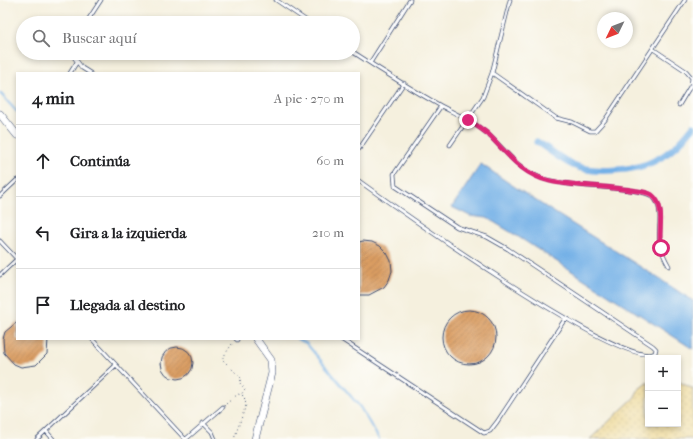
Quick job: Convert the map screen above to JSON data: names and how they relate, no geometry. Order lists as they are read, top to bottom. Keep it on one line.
{"north":"bottom left","page":{"search":"Buscar aquí","heading":["4 min","A pie · 270 m"],"list":[["Continúa","60 m"],["Gira a la izquierda","210 m"],"Llegada al destino"],"map_buttons":["+","−"]}}
